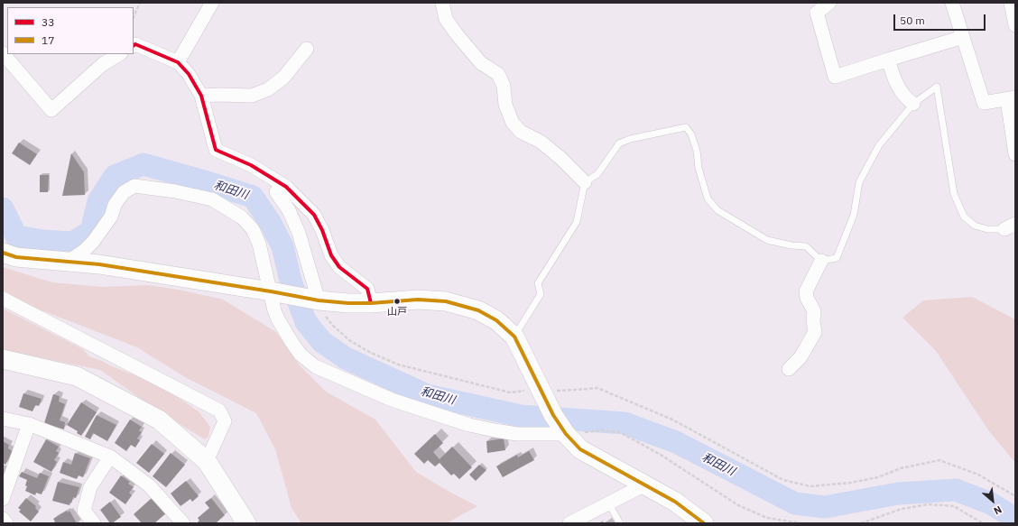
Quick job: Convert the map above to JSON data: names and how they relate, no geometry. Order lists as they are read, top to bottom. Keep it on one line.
{"water":["和田川"],"places":["山戸"],"lines":["transit line 33","transit line 17"],"legend":["33","17"],"scale_bar":"50 m","north":"bottom right"}
